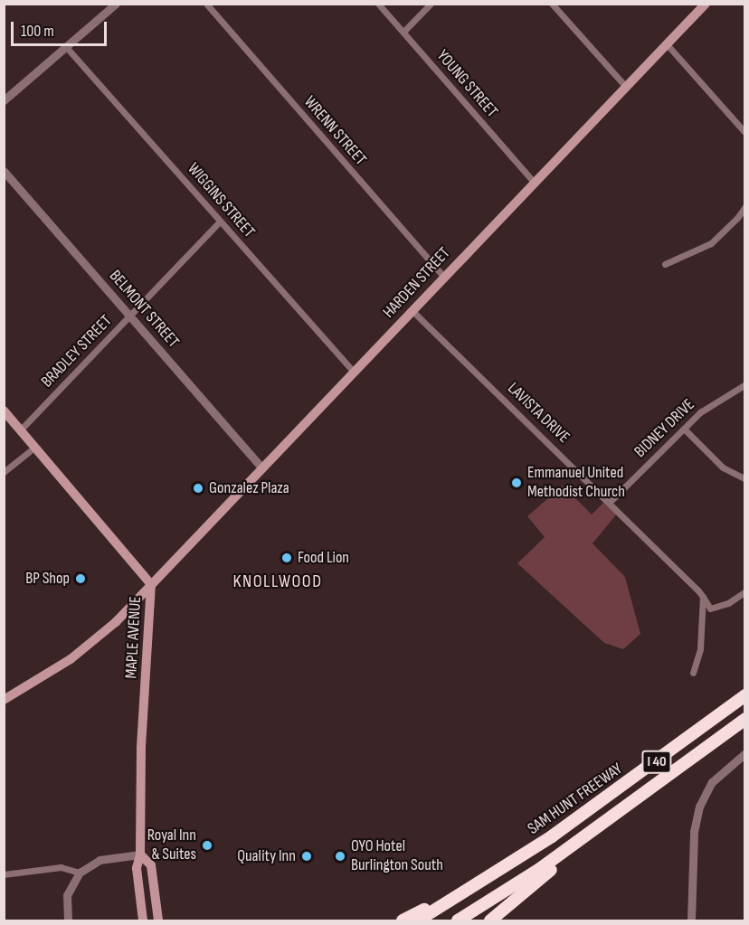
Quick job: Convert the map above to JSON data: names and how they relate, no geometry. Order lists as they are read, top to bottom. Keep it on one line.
{"streets":{"highway":["I 40","SAM HUNT FREEWAY"],"main road":["HARDEN STREET","MAPLE AVENUE"],"street":["YOUNG STREET","WRENN STREET","WIGGINS STREET","BELMONT STREET","BRADLEY STREET","LAVISTA DRIVE","BIDNEY DRIVE"]},"crossings":[["YOUNG STREET","HARDEN STREET"],["WRENN STREET","HARDEN STREET"],["WIGGINS STREET","HARDEN STREET"],["WIGGINS STREET","BRADLEY STREET"],["HARDEN STREET","BELMONT STREET"],["HARDEN STREET","LAVISTA DRIVE"],["HARDEN STREET","MAPLE AVENUE"],["BELMONT STREET","BRADLEY STREET"],["BRADLEY STREET","MAPLE AVENUE"],["LAVISTA DRIVE","BIDNEY DRIVE"]],"districts":["KNOLLWOOD"],"places":["Emmanuel United Methodist Church","Gonzalez Plaza","Food Lion","BP Shop","Royal Inn & Suites","Quality Inn","OYO Hotel Burlington South"],"scale_bar":"100 m"}
